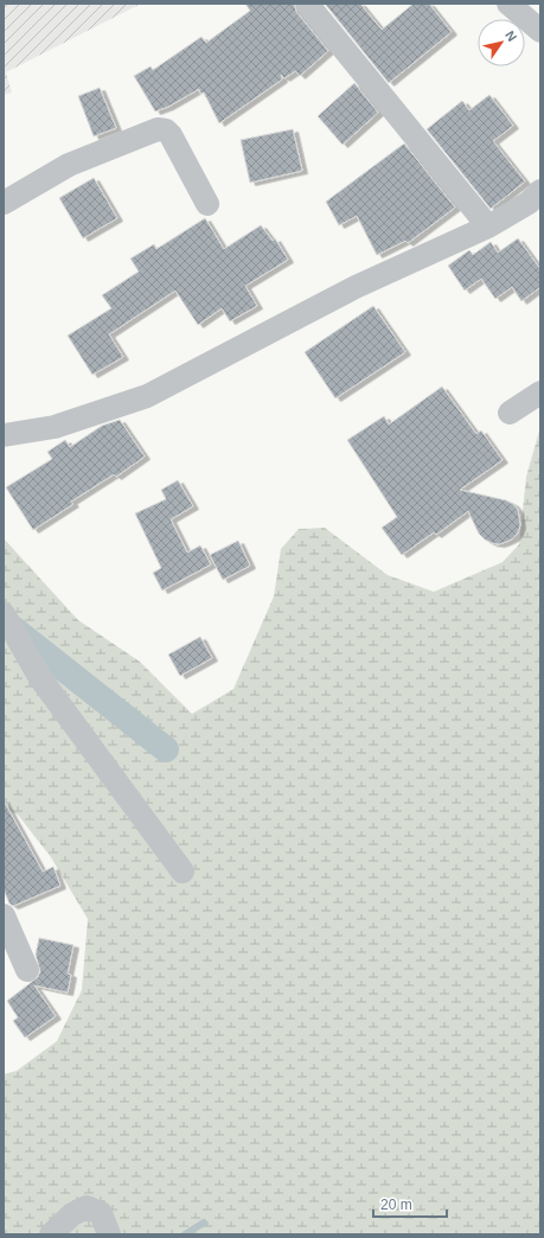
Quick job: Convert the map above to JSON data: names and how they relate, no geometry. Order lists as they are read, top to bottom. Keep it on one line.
{"scale_bar":"20 m","north":"top right"}
